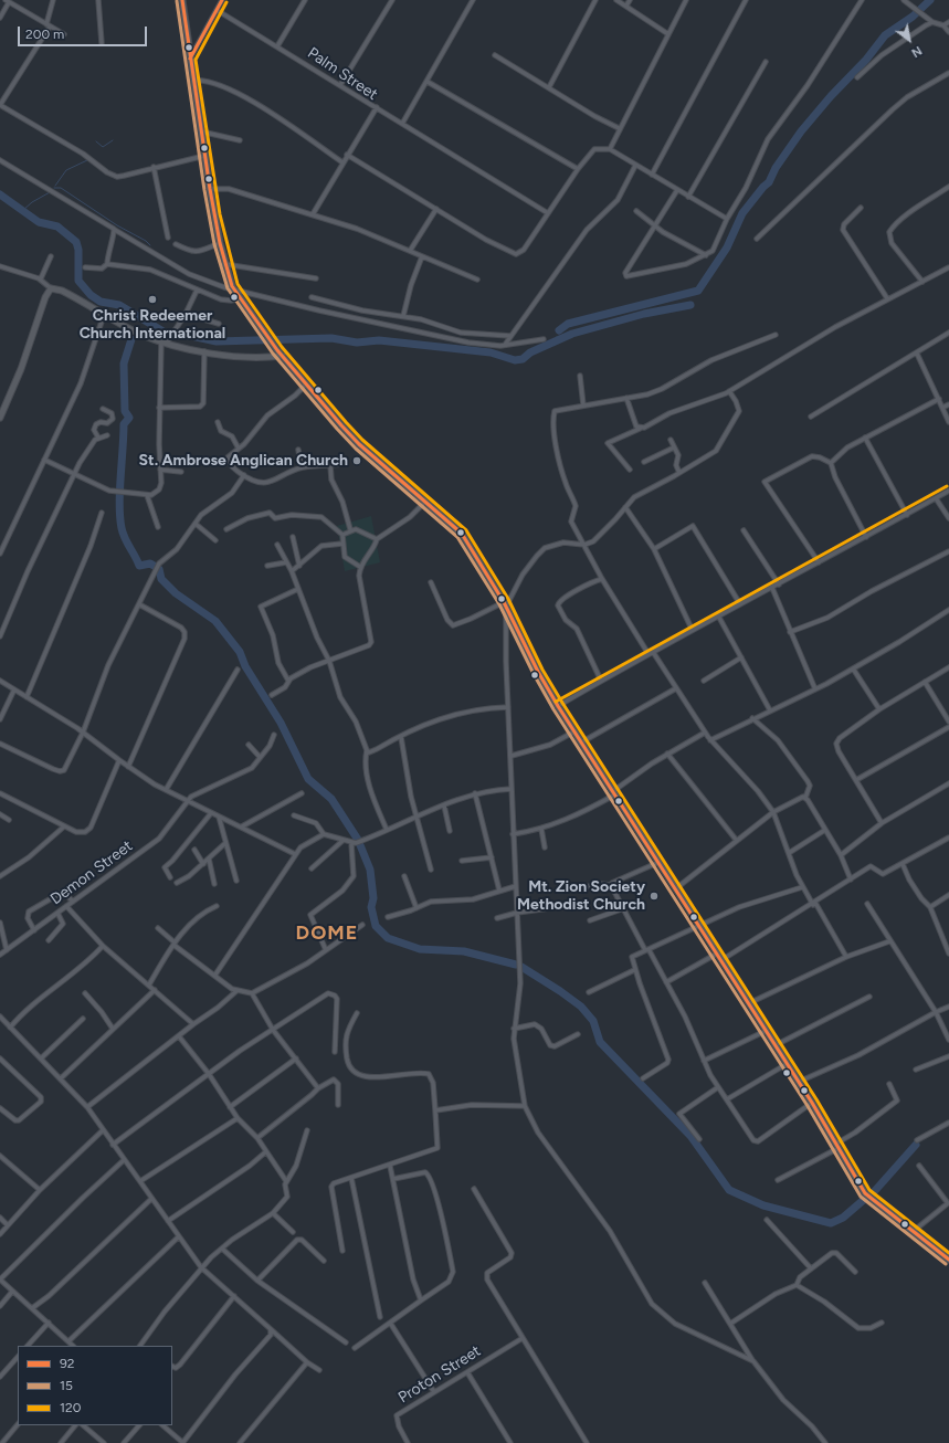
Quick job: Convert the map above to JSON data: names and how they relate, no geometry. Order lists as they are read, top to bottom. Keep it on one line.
{"streets":{"street":["Palm Street","Demon Street","Proton Street"]},"districts":["DOME"],"places":["Christ Redeemer Church International","St. Ambrose Anglican Church","Mt. Zion Society Methodist Church"],"lines":["transit line 92","transit line 15","transit line 120"],"legend":["92","15","120"],"scale_bar":"200 m","north":"bottom right"}
